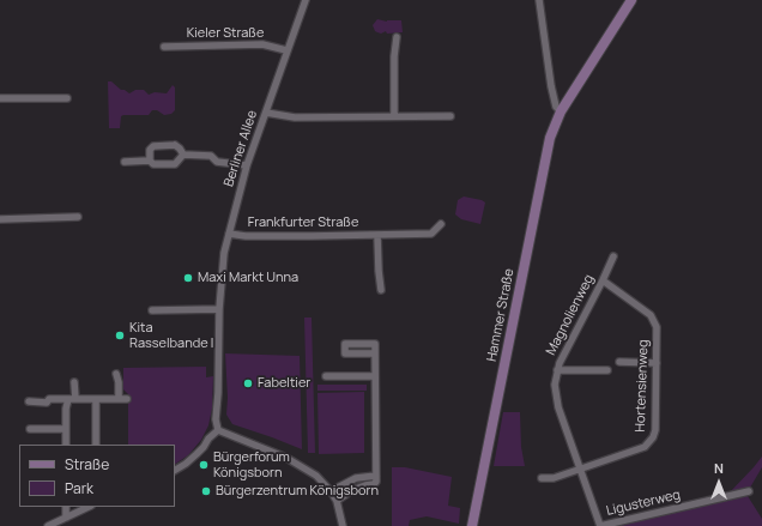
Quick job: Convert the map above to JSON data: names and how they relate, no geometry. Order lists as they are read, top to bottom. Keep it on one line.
{"streets":{"main road":["Hammer Straße"],"street":["Kieler Straße","Berliner Allee","Frankfurter Straße","Magnolienweg","Hortensienweg","Ligusterweg"]},"crossings":[["Kieler Straße","Berliner Allee"],["Berliner Allee","Frankfurter Straße"],["Magnolienweg","Hortensienweg"],["Magnolienweg","Ligusterweg"]],"places":["Maxi Markt Unna","Kita Rasselbande I","Fabeltier","Bürgerforum Königsborn","Bürgerzentrum Königsborn"],"legend":["Straße","Park"],"north":"top"}
